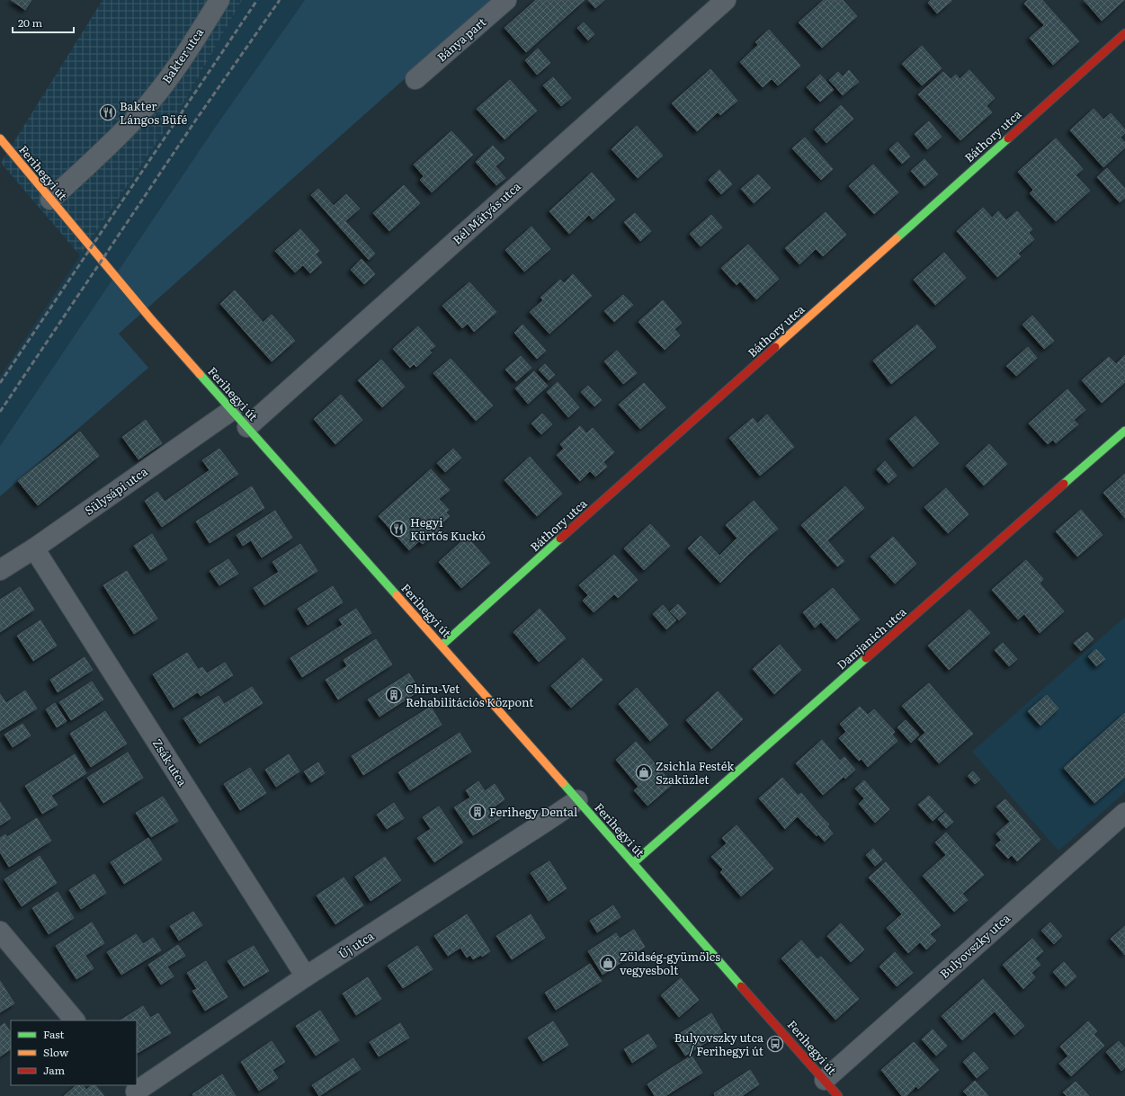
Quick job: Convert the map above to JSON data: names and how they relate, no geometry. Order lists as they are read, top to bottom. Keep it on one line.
{"streets":{"street":["Bánya part","Bakter utca","Báthory utca","Ferihegyi út","Bél Mátyás utca","Sülysápi utca","Damjanich utca","Zsák utca","Új utca","Bulyovszky utca"]},"crossings":[["Bakter utca","Ferihegyi út"],["Báthory utca","Ferihegyi út"],["Ferihegyi út","Bél Mátyás utca"],["Ferihegyi út","Sülysápi utca"],["Ferihegyi út","Damjanich utca"],["Ferihegyi út","Új utca"],["Ferihegyi út","Bulyovszky utca"],["Sülysápi utca","Zsák utca"],["Zsák utca","Új utca"]],"places":{"restaurant":["Bakter Lángos Büfé","Hegyi Kürtős Kuckó"],"building":["Chiru-Vet Rehabilitációs Központ","Ferihegy Dental"],"shop":["Zsichla Festék Szaküzlet","Zöldség-gyümölcs vegyesbolt"],"bus stop":["Bulyovszky utca / Ferihegyi út"]},"legend":["Fast","Slow","Jam"],"scale_bar":"20 m"}
